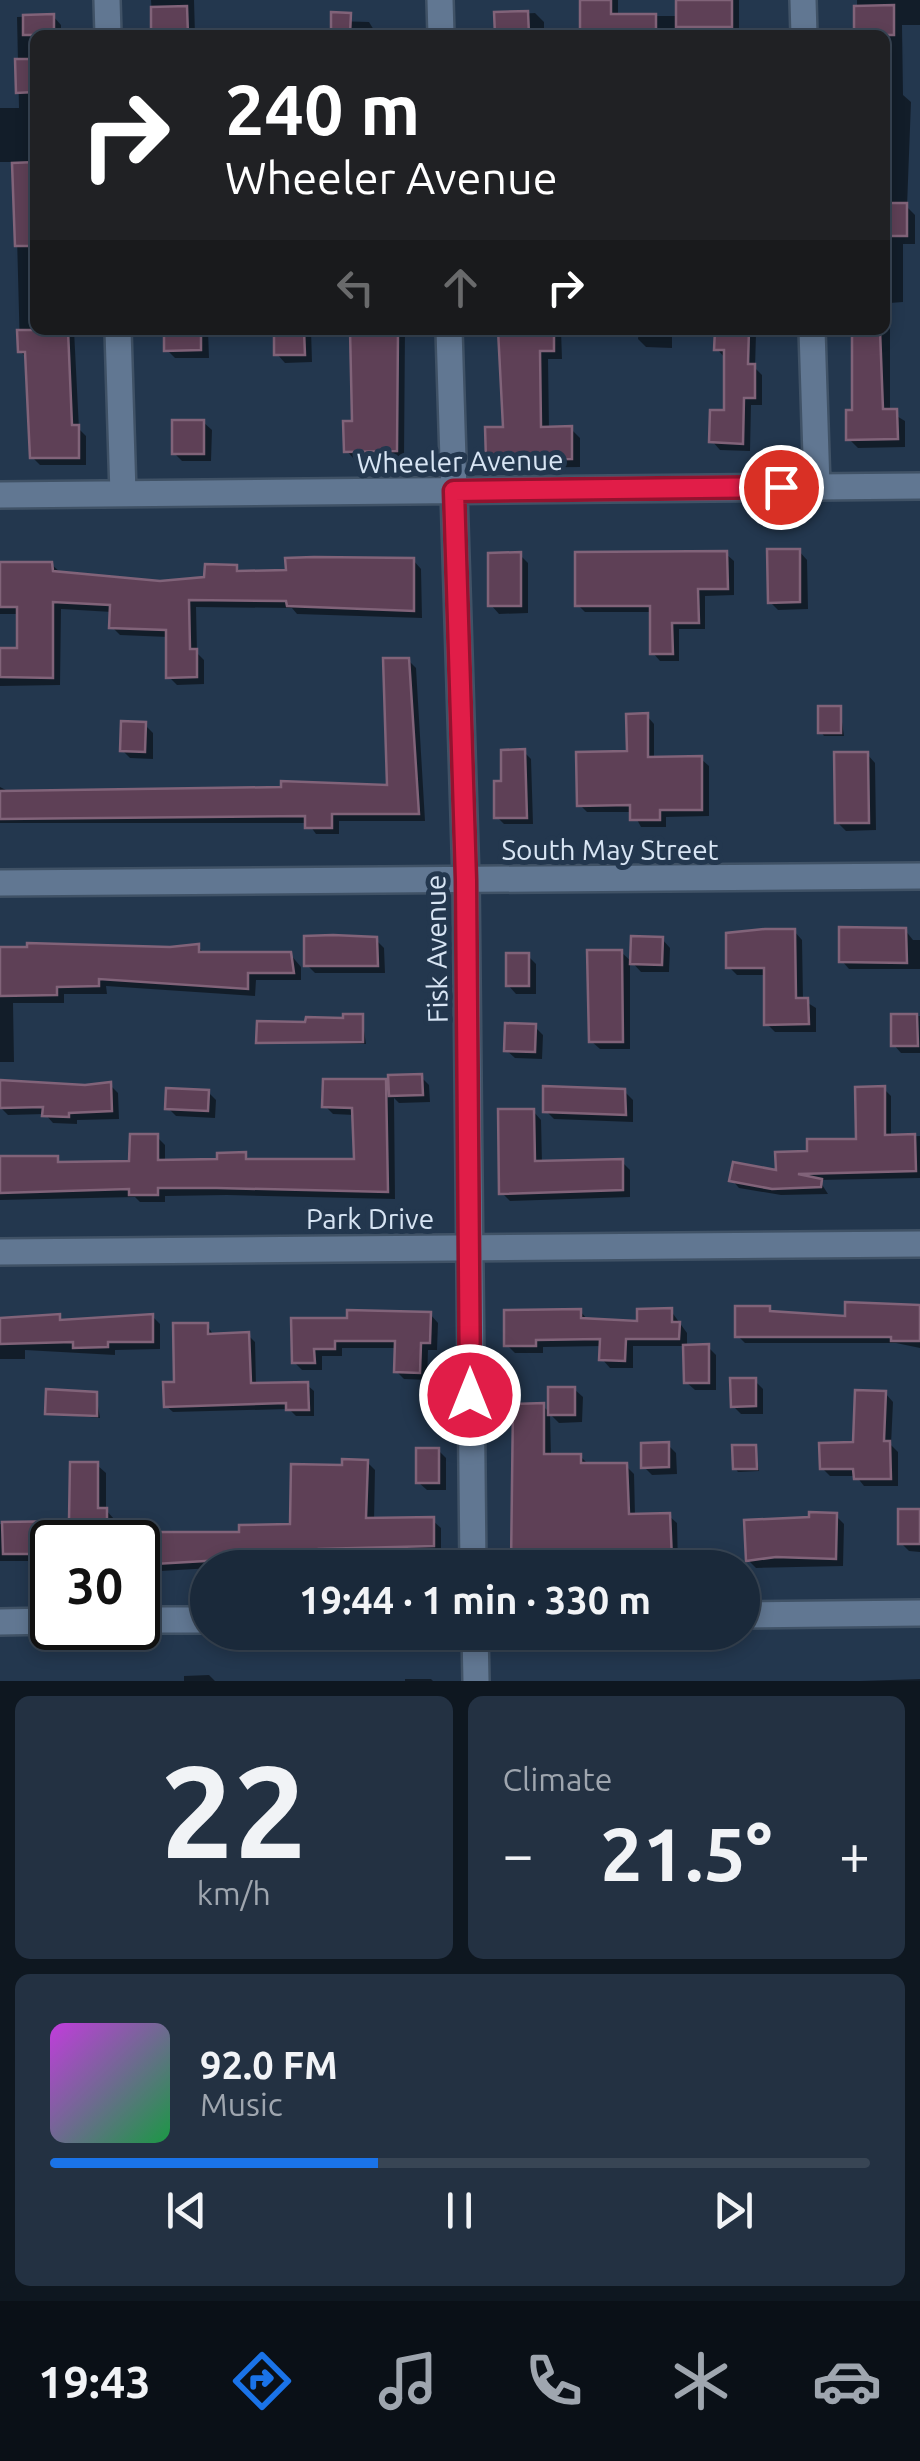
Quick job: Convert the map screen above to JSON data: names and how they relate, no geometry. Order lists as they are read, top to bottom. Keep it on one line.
{"streets":{"street":["Wheeler Avenue","South May Street","Fisk Avenue","Park Drive"]},"crossings":[["Wheeler Avenue","Fisk Avenue"],["South May Street","Fisk Avenue"],["Fisk Avenue","Park Drive"]],"page":{"turn":["240 m","Wheeler Avenue"],"limit":"30","trip":"19:44 · 1 min · 330 m","tile":[["22","km/h"],"Climate"],"heat":["−","21.5°","+"],"song":["92.0 FM","Music"],"tabs":"19:43"}}
